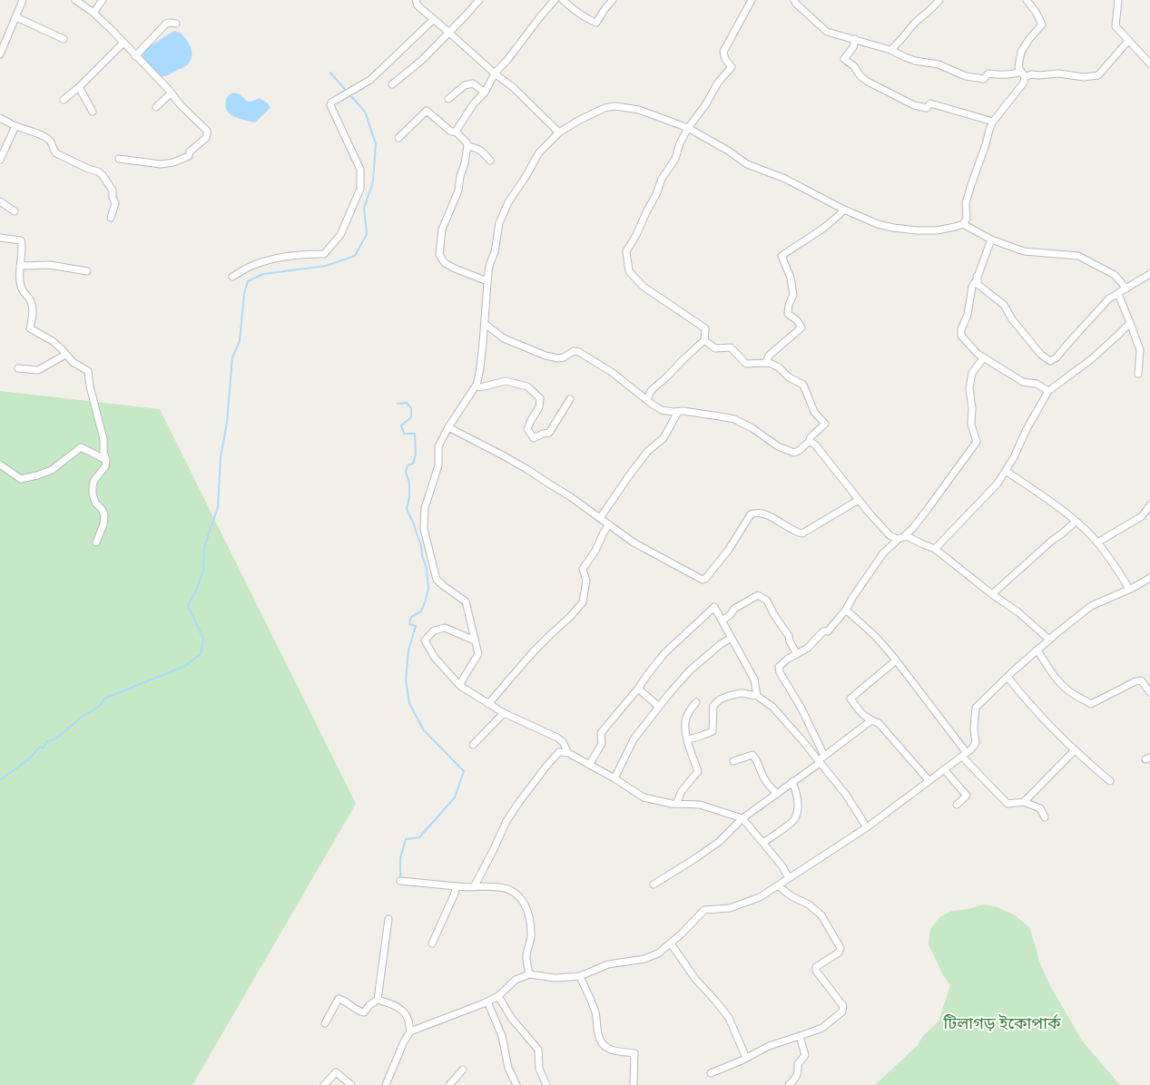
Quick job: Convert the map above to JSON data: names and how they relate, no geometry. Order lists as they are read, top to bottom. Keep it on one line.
{"parks":["টিলাগড় ইকোপার্ক"]}
